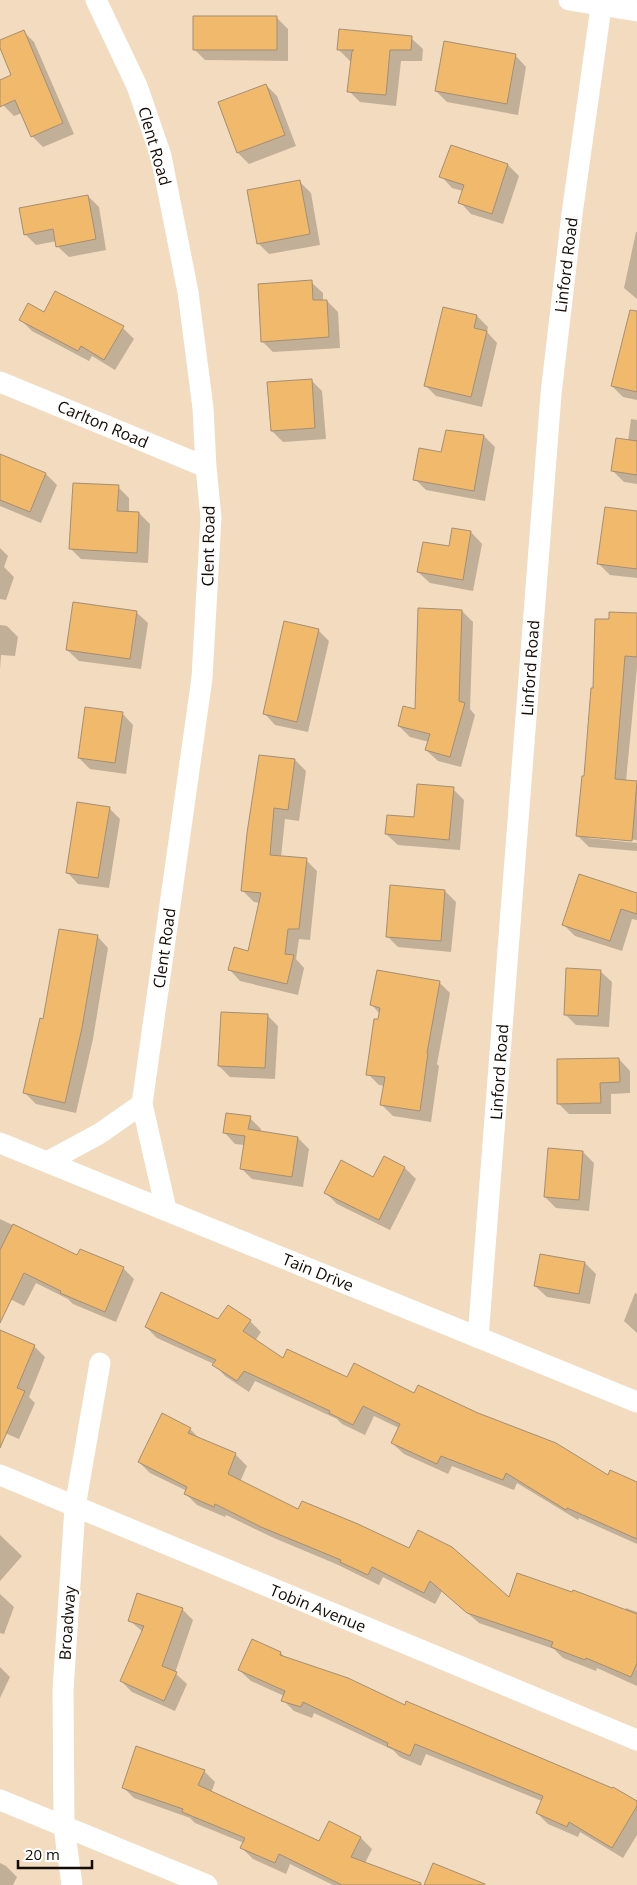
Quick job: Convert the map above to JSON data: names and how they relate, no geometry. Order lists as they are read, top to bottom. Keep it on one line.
{"streets":{"street":["Clent Road","Linford Road","Carlton Road","Tain Drive","Tobin Avenue","Broadway"]},"crossings":[["Clent Road","Carlton Road"],["Clent Road","Tain Drive"],["Linford Road","Tain Drive"],["Tobin Avenue","Broadway"]],"scale_bar":"20 m"}
